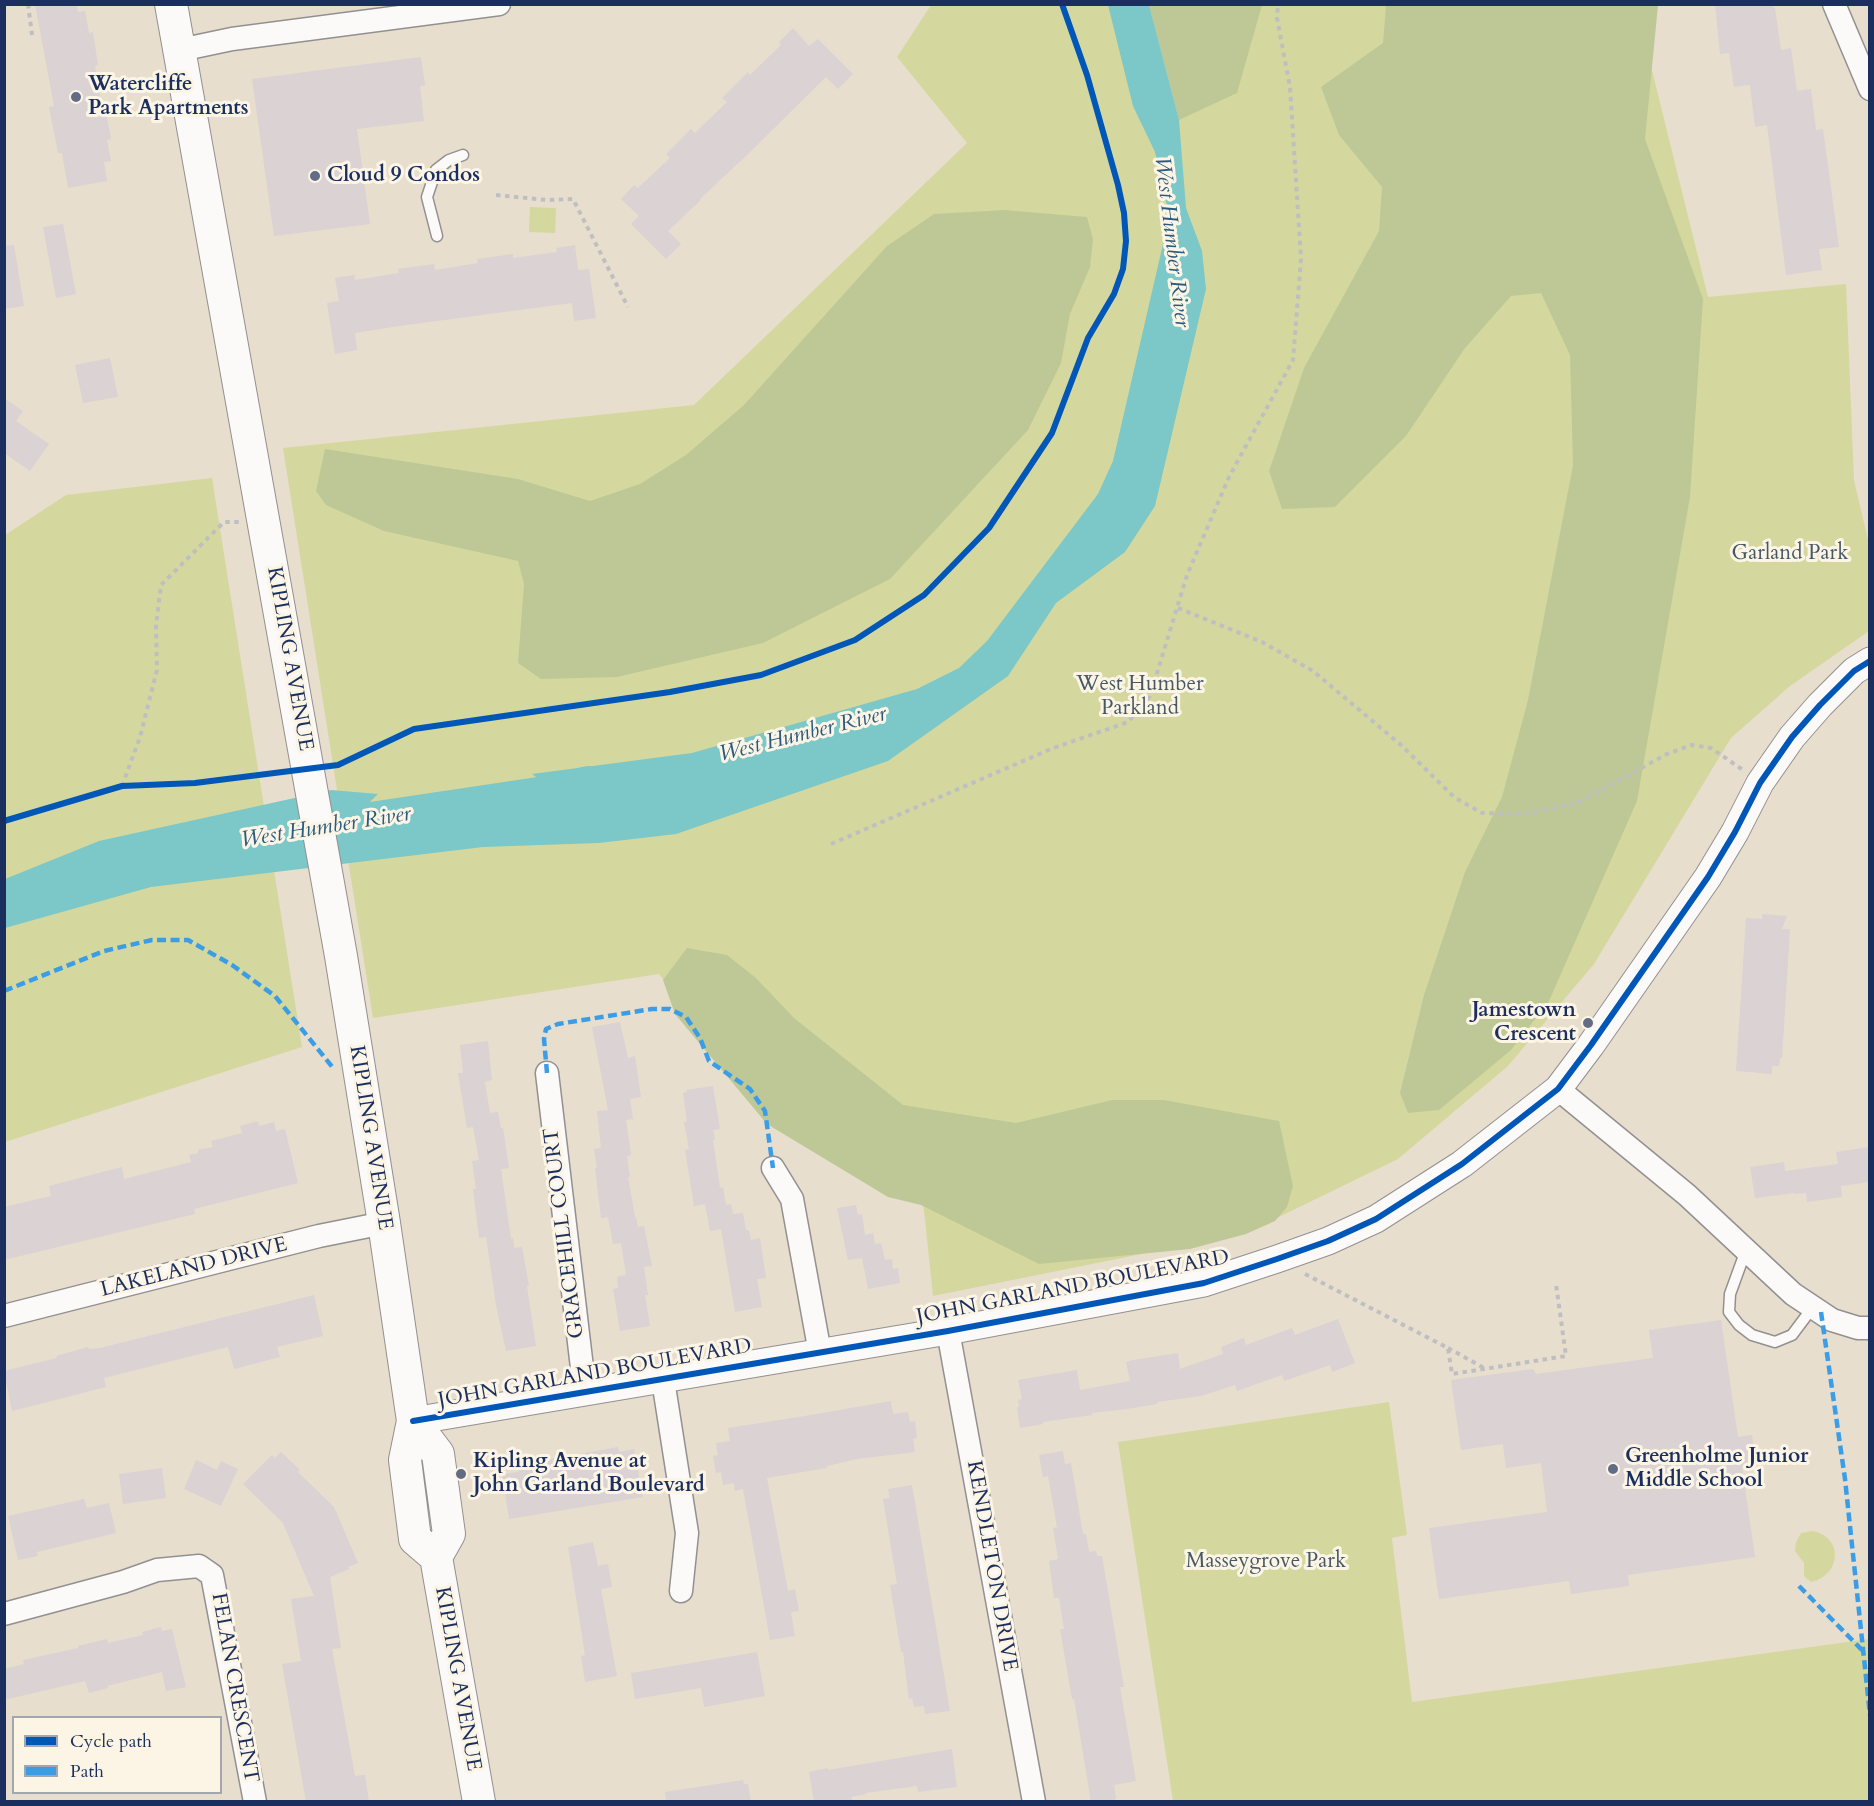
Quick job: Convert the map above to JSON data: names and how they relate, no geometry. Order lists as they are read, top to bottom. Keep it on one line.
{"streets":{"main road":["KIPLING AVENUE"],"street":["GRACEHILL COURT","LAKELAND DRIVE","JOHN GARLAND BOULEVARD","KENDLETON DRIVE","FELAN CRESCENT"]},"crossings":[["KIPLING AVENUE","LAKELAND DRIVE"],["KIPLING AVENUE","JOHN GARLAND BOULEVARD"],["GRACEHILL COURT","JOHN GARLAND BOULEVARD"],["JOHN GARLAND BOULEVARD","KENDLETON DRIVE"]],"water":["West Humber River"],"parks":["Garland Park","West Humber Parkland","Masseygrove Park"],"places":["Watercliffe Park Apartments","Cloud 9 Condos","Jamestown Crescent","Greenholme Junior Middle School","Kipling Avenue at John Garland Boulevard"],"legend":["Cycle path","Path"]}
